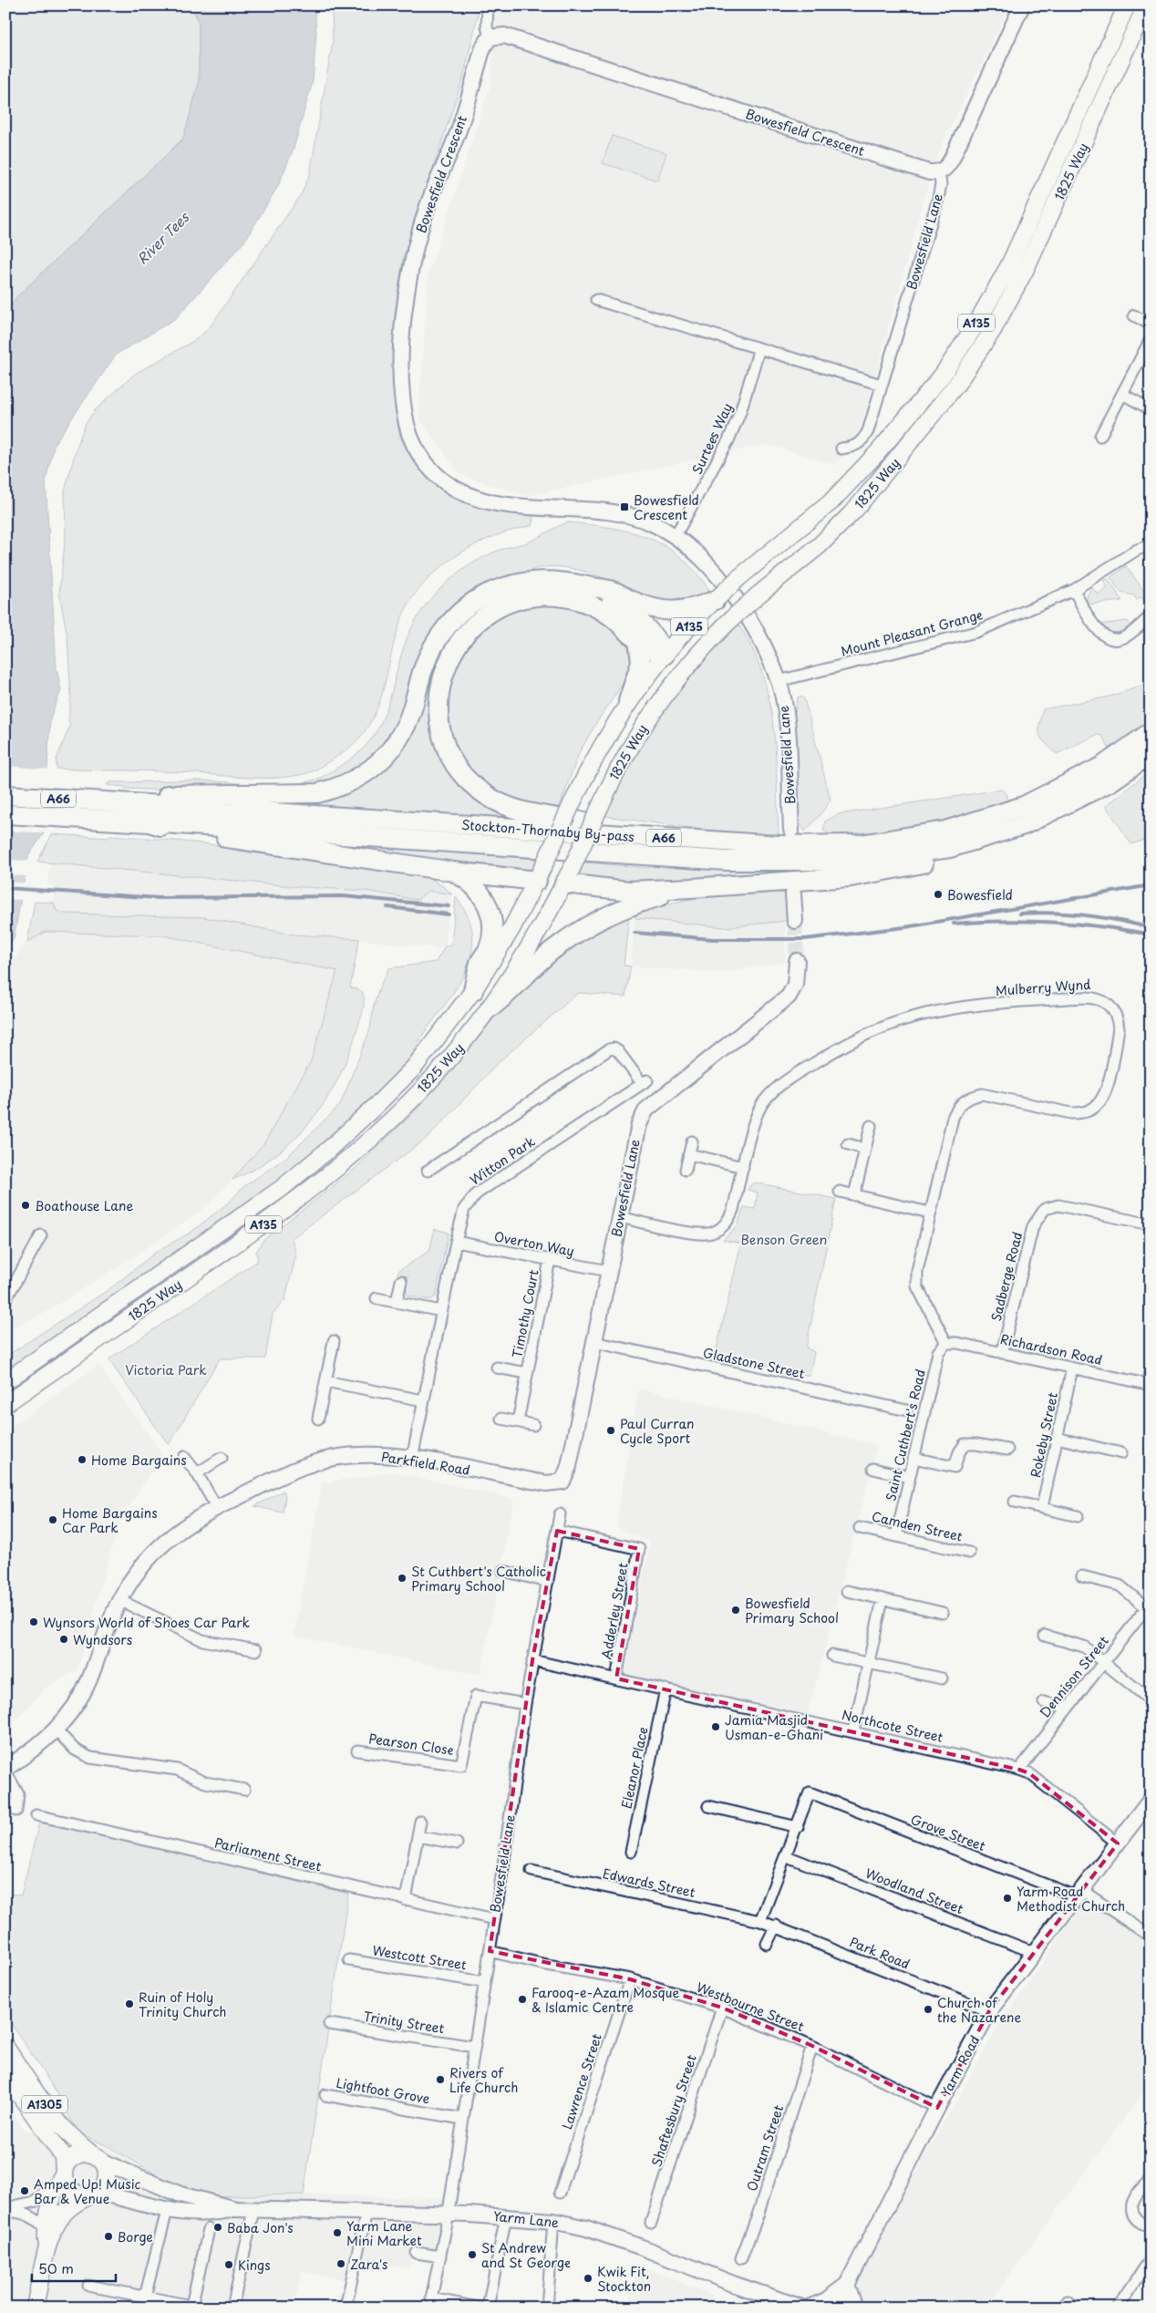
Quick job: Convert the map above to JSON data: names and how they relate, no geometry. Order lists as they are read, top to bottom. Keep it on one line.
{"streets":{"highway":["A135","A66","Stockton-Thornaby By-pass"],"main road":["1825 Way","A1305"],"street":["Bowesfield Crescent","Bowesfield Lane","Surtees Way","Mount Pleasant Grange","Mulberry Wynd","Witton Park","Overton Way","Sadberge Road","Timothy Court","Richardson Road","Gladstone Street","Saint Cuthbert's Road","Rokeby Street","Parkfield Road","Camden Street","Adderley Street","Dennison Street","Northcote Street","Pearson Close","Eleanor Place","Grove Street","Parliament Street","Edwards Street","Woodland Street","Park Road","Westcott Street","Westbourne Street","Trinity Street","Yarm Road","Lawrence Street","Lightfoot Grove","Shaftesbury Street","Outram Street","Yarm Lane"]},"crossings":[["Bowesfield Crescent","Bowesfield Lane"],["Bowesfield Crescent","Surtees Way"],["Bowesfield Crescent","Mount Pleasant Grange"],["1825 Way","A135"],["1825 Way","A66"],["Bowesfield Lane","Mount Pleasant Grange"],["Bowesfield Lane","Mulberry Wynd"],["Bowesfield Lane","Overton Way"],["Bowesfield Lane","Gladstone Street"],["Bowesfield Lane","Parkfield Road"],["Bowesfield Lane","Adderley Street"],["Bowesfield Lane","Northcote Street"],["Bowesfield Lane","Pearson Close"],["Bowesfield Lane","Parliament Street"],["Bowesfield Lane","Westcott Street"],["Bowesfield Lane","Westbourne Street"],["Bowesfield Lane","Trinity Street"],["Bowesfield Lane","Lightfoot Grove"],["Bowesfield Lane","Yarm Lane"],["A135","A66"],["A66","Stockton-Thornaby By-pass"],["Mulberry Wynd","Richardson Road"],["Mulberry Wynd","Saint Cuthbert's Road"],["Witton Park","Overton Way"],["Witton Park","Parkfield Road"],["Overton Way","Timothy Court"],["Sadberge Road","Richardson Road"],["Richardson Road","Saint Cuthbert's Road"],["Richardson Road","Rokeby Street"],["Saint Cuthbert's Road","Camden Street"],["Adderley Street","Northcote Street"],["Dennison Street","Northcote Street"],["Northcote Street","Eleanor Place"],["Northcote Street","Yarm Road"],["Grove Street","Yarm Road"],["Edwards Street","Park Road"],["Woodland Street","Yarm Road"],["Park Road","Yarm Road"],["Westbourne Street","Yarm Road"],["Westbourne Street","Lawrence Street"],["Westbourne Street","Shaftesbury Street"],["Westbourne Street","Outram Street"],["A1305","Yarm Lane"]],"water":["River Tees"],"parks":["Benson Green","Victoria Park"],"places":{"transit":["Bowesfield Crescent"],"other":["Bowesfield","Boathouse Lane","Paul Curran Cycle Sport","Home Bargains","Home Bargains Car Park","St Cuthbert's Catholic Primary School","Bowesfield Primary School","Wynsors World of Shoes Car Park","Wyndsors","Jamia Masjid Usman-e-Ghani","Yarm Road Methodist Church","Farooq-e-Azam Mosque & Islamic Centre","Ruin of Holy Trinity Church","Church of the Nazarene","Rivers of Life Church","Amped Up! Music Bar & Venue","Baba Jon's","Yarm Lane Mini Market","Borge","St Andrew and St George","Zara's","Kings","Kwik Fit, Stockton"]},"scale_bar":"50 m"}
